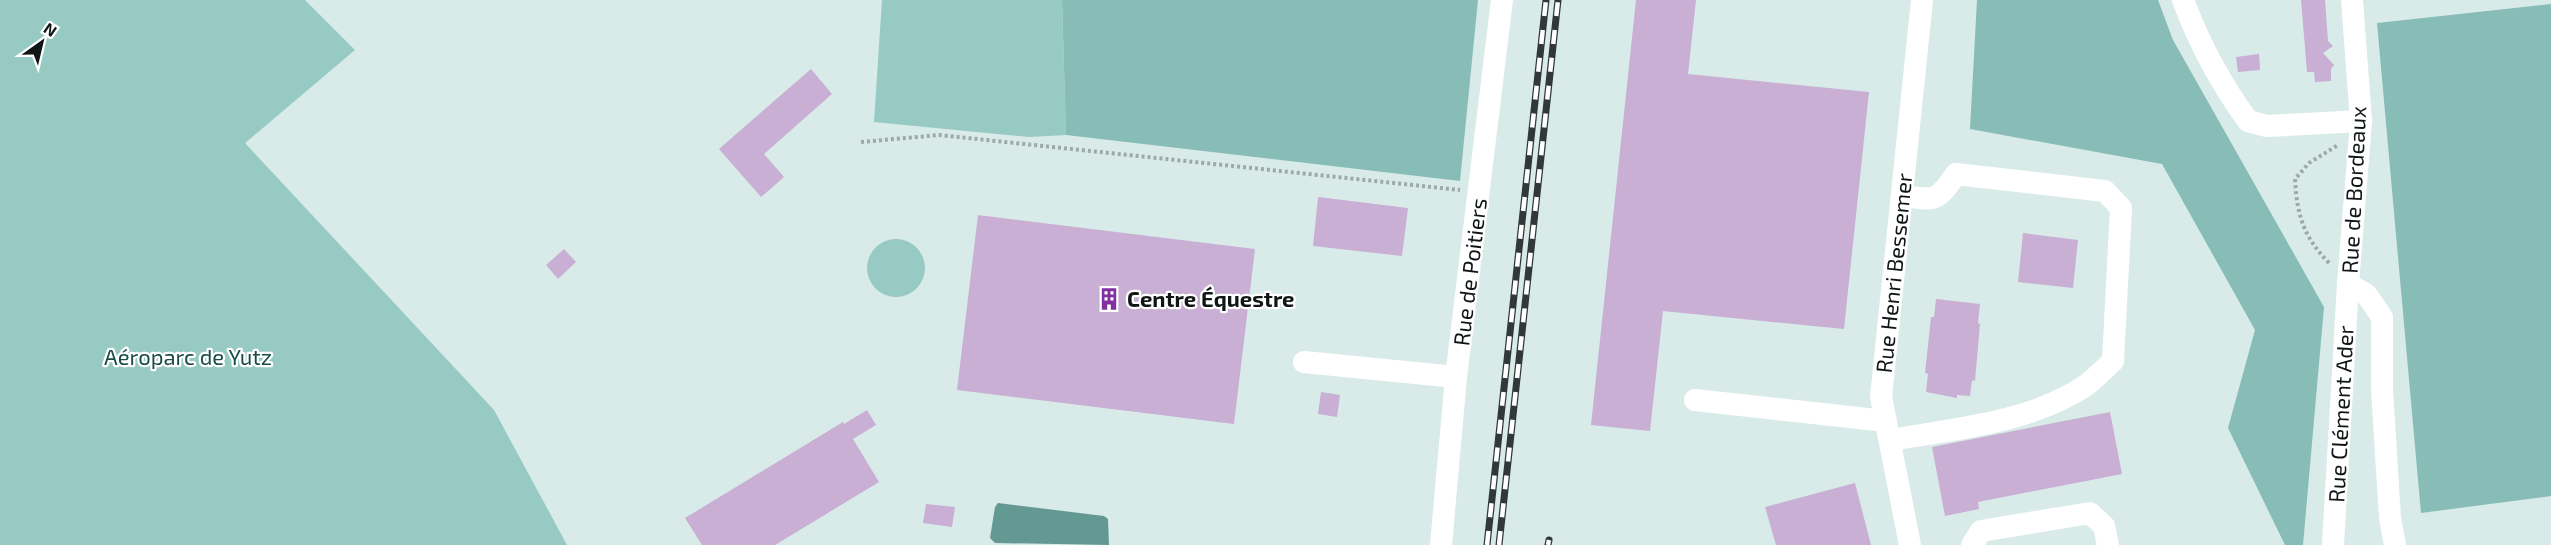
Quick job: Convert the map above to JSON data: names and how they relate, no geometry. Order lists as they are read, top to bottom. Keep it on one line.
{"streets":{"street":["Rue de Bordeaux","Rue de Poitiers","Rue Henri Bessemer","Rue Clément Ader"]},"crossings":[["Rue de Bordeaux","Rue Clément Ader"]],"parks":["Aéroparc de Yutz"],"places":{"building":["Centre Équestre"]},"north":"top right"}
